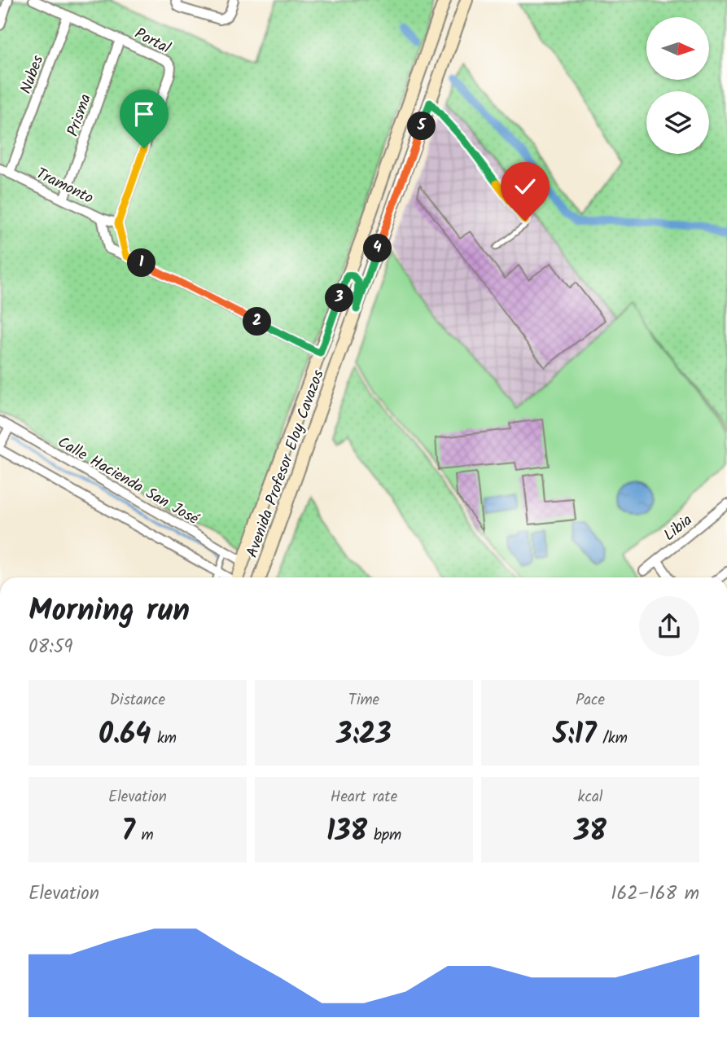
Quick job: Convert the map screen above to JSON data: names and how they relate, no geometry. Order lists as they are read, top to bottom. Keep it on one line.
{"streets":{"main road":["Avenida Profesor Eloy Cavazos"],"street":["Portal","Nubes","Prisma","Tramonto","Calle Hacienda San José","Libia"]},"crossings":[["Portal","Nubes"],["Portal","Prisma"],["Portal","Tramonto"],["Nubes","Tramonto"],["Prisma","Tramonto"],["Avenida Profesor Eloy Cavazos","Calle Hacienda San José"]],"north":"right","page":{"pins":["5","4","1","3","2"],"heading":["Morning run","08:59"],"stats":[["Distance","0.64 km"],["Time","3:23"],["Pace","5:17 /km"],["Elevation","7 m"],["Heart rate","138 bpm"],["kcal","38"]],"chart":["Elevation","162–168 m"]}}
